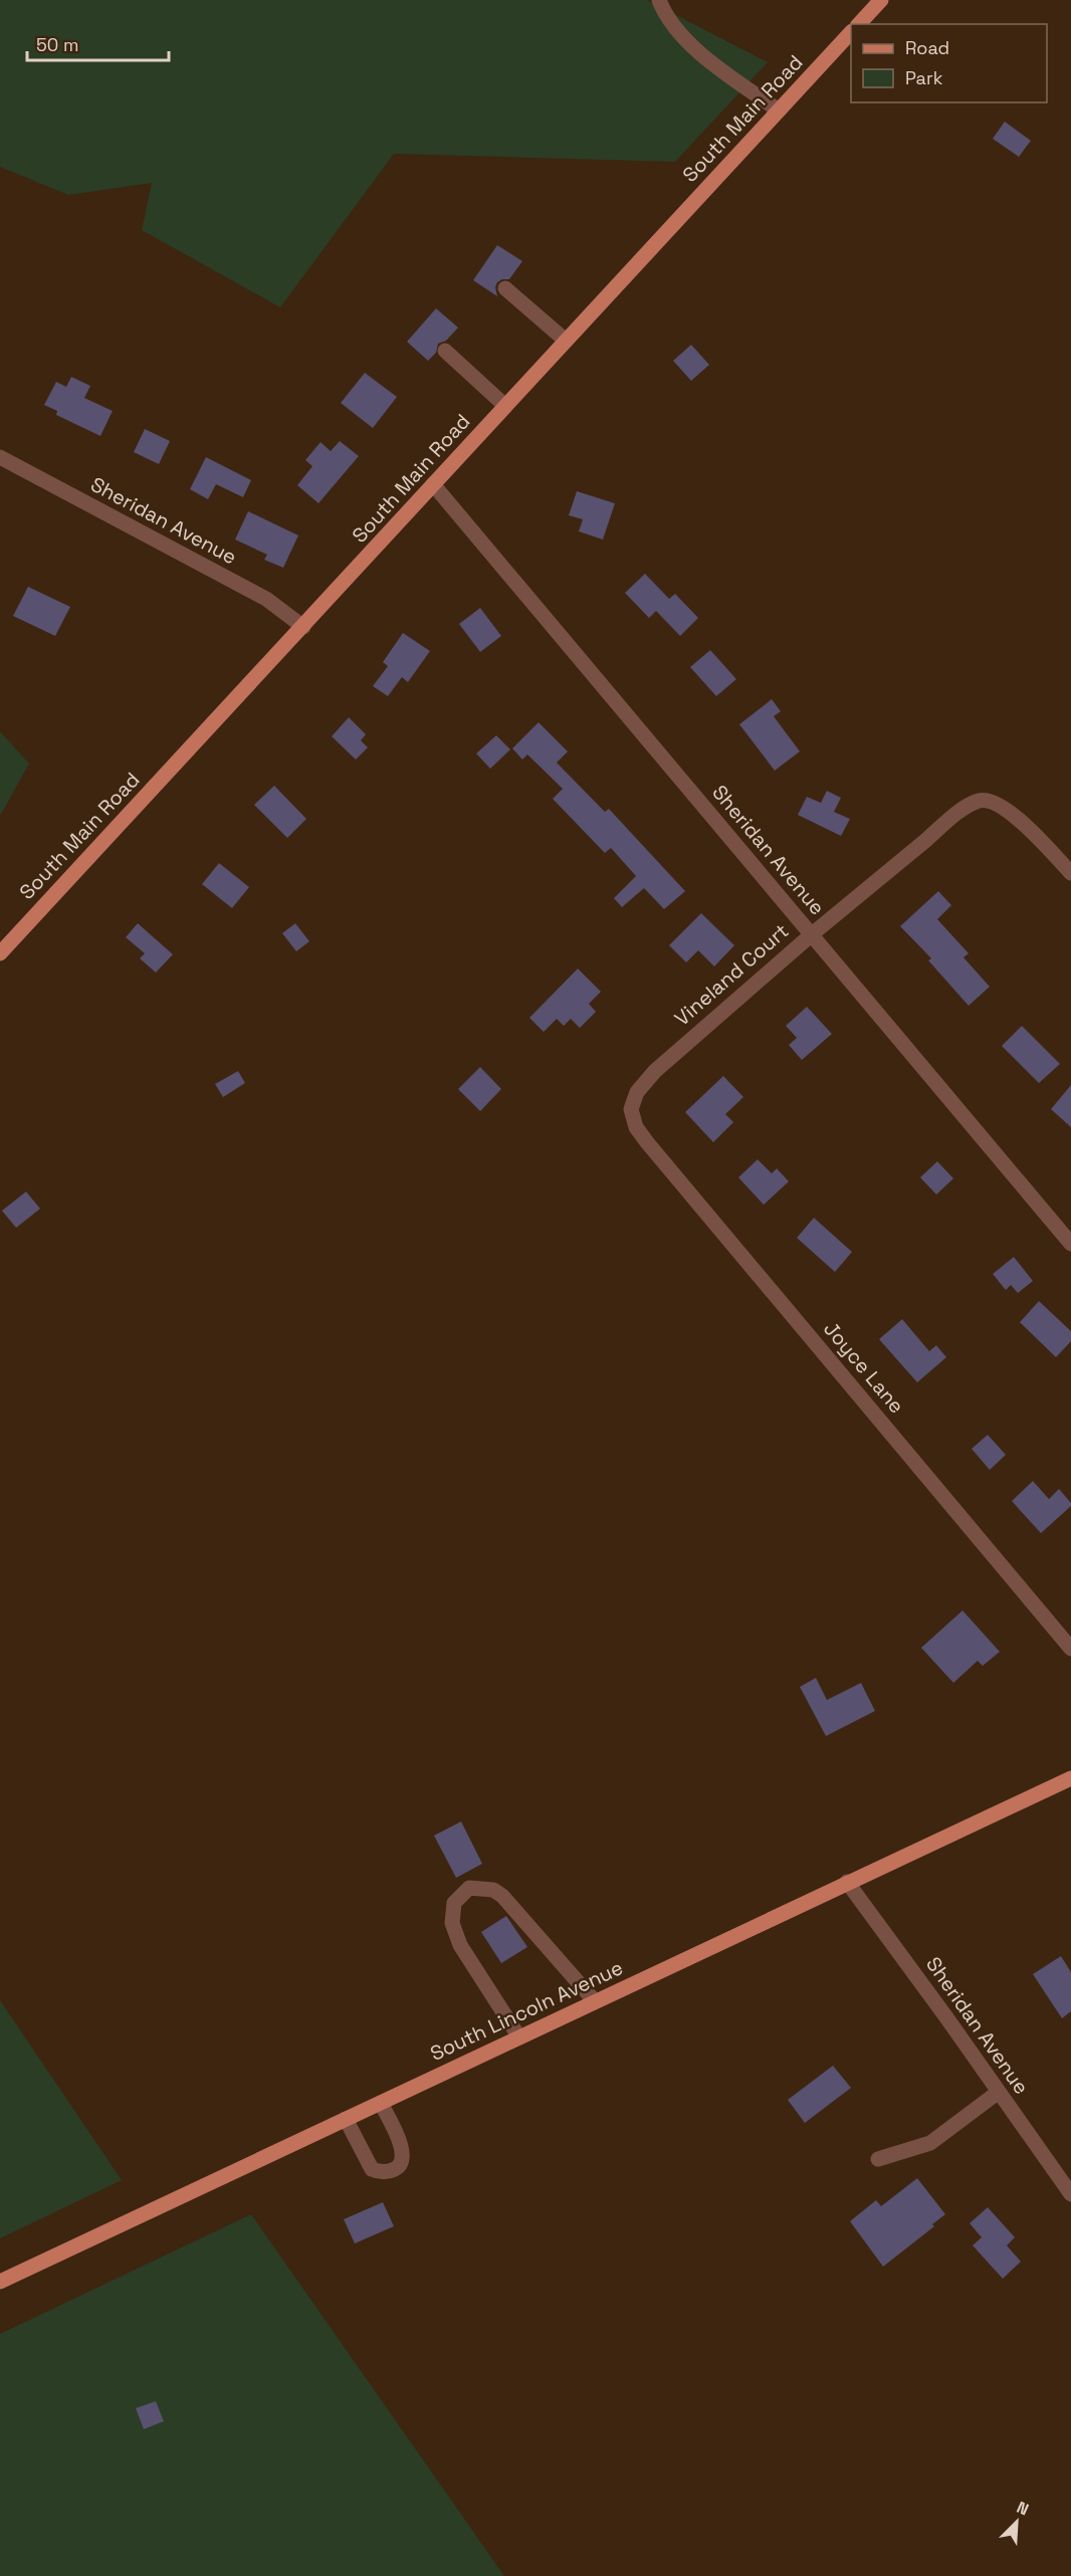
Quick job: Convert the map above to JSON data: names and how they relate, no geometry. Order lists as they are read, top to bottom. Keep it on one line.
{"streets":{"main road":["South Main Road","South Lincoln Avenue"],"street":["Sheridan Avenue","Vineland Court","Joyce Lane"]},"crossings":[["South Main Road","Sheridan Avenue"],["Sheridan Avenue","Vineland Court"],["Sheridan Avenue","South Lincoln Avenue"],["Vineland Court","Joyce Lane"]],"legend":["Road","Park"],"scale_bar":"50 m","north":"top right"}
